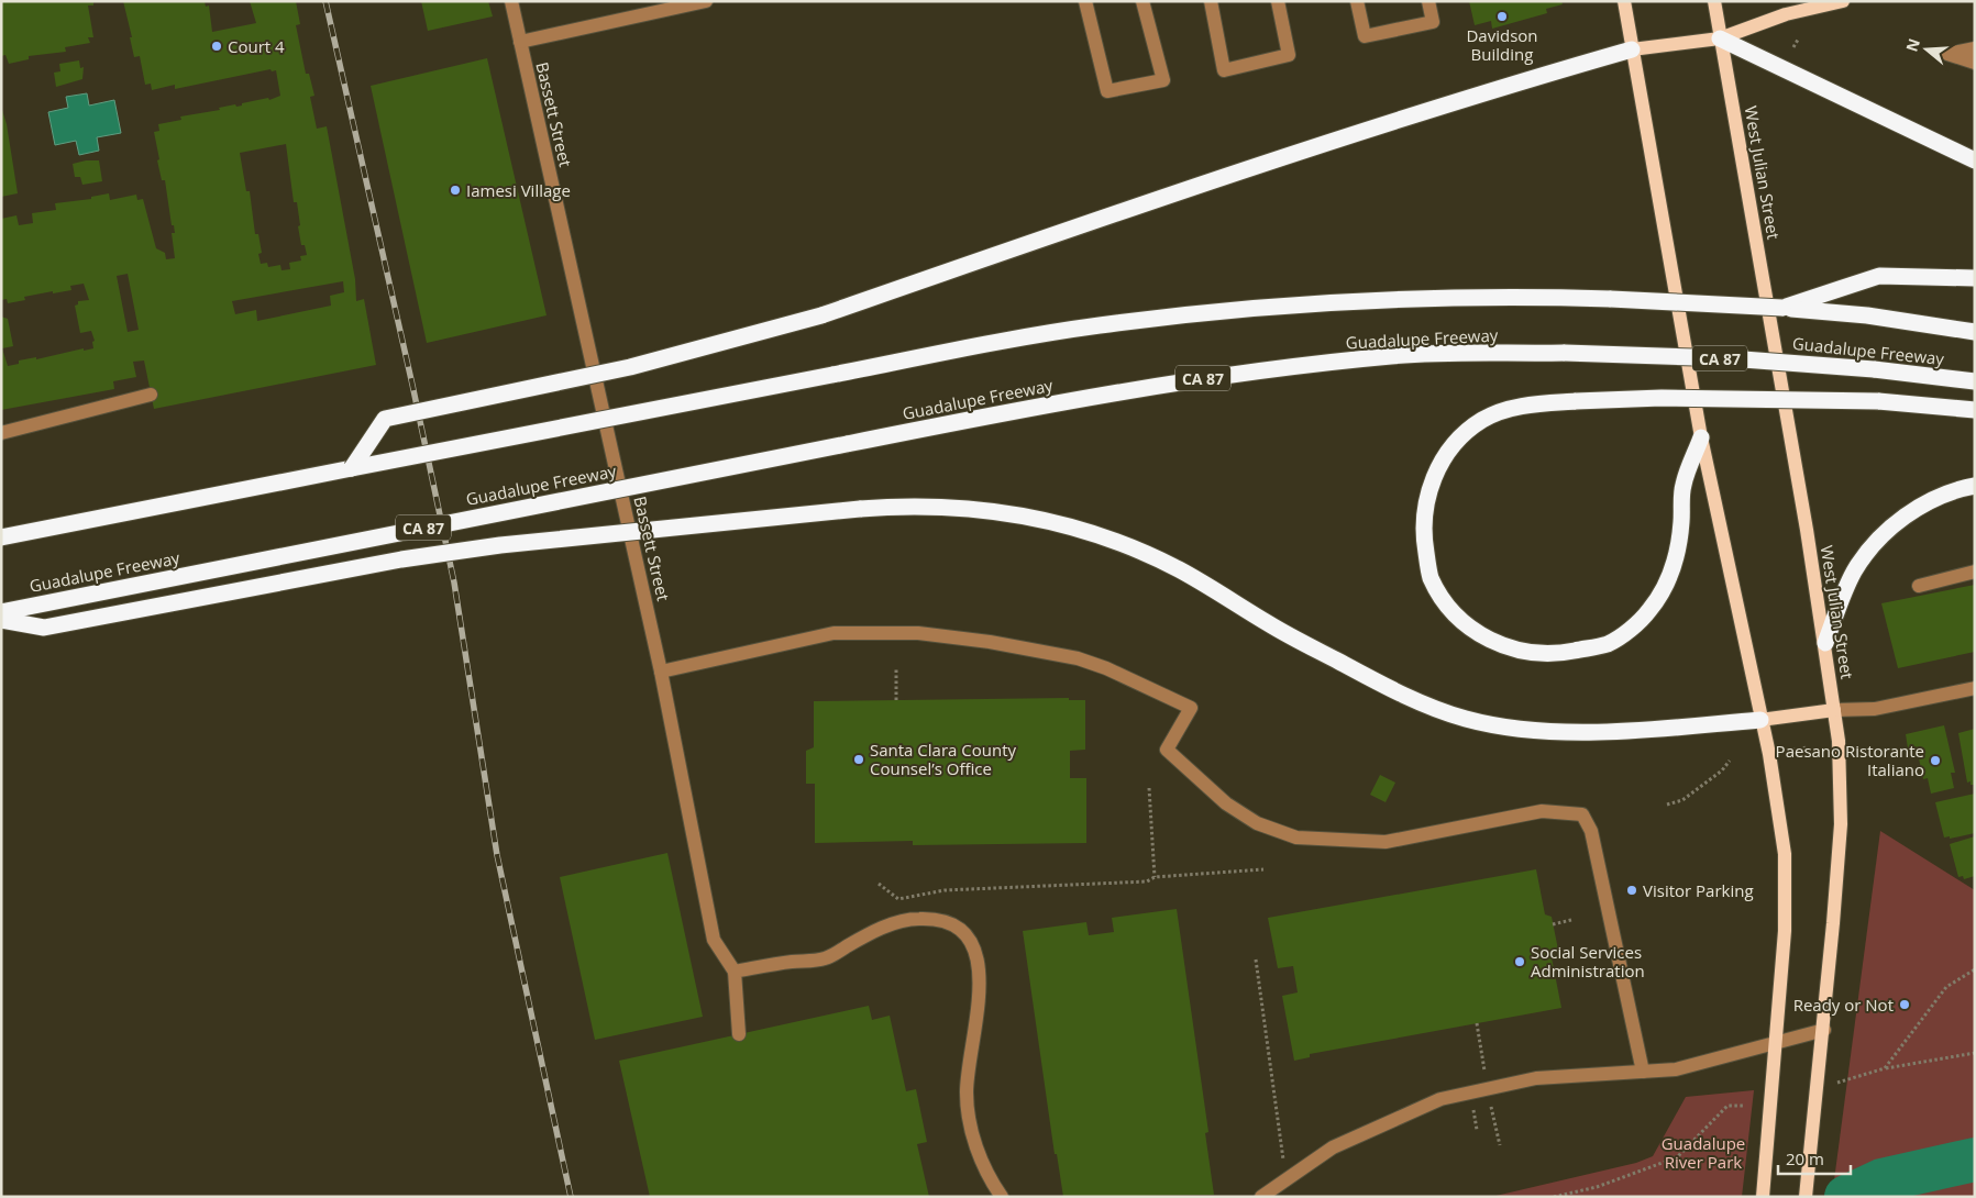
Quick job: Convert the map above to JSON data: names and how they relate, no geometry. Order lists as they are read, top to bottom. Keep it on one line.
{"streets":{"highway":["Guadalupe Freeway","CA 87"],"main road":["West Julian Street"],"street":["Bassett Street"]},"parks":["Guadalupe River Park"],"places":["Davidson Building","Court 4","Iamesi Village","Santa Clara County Counsel’s Office","Paesano Ristorante Italiano","Visitor Parking","Social Services Administration","Ready or Not"],"scale_bar":"20 m","north":"left"}
